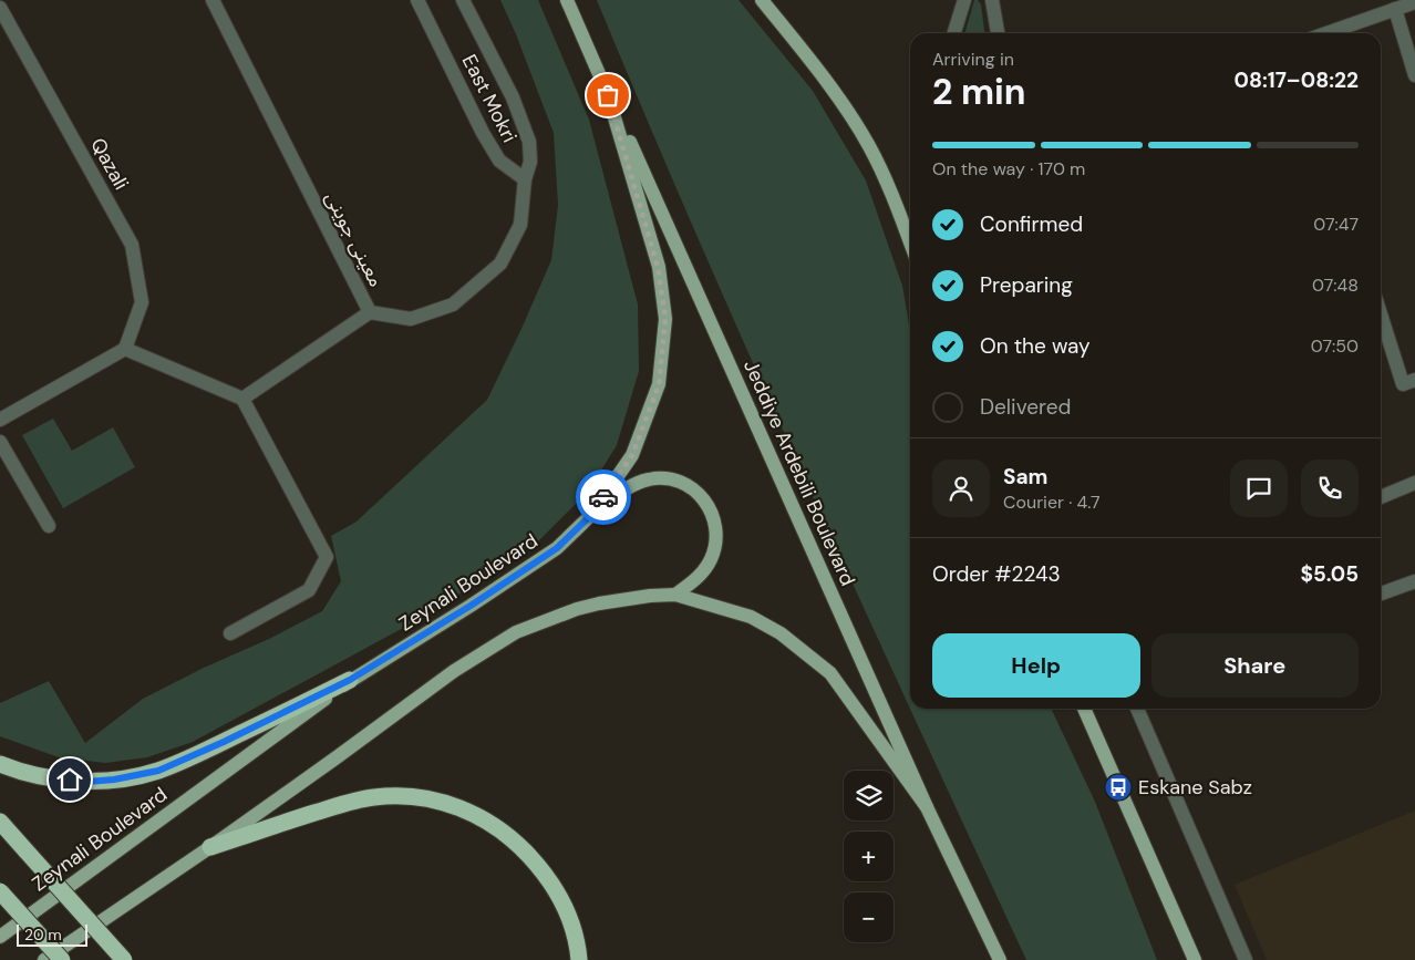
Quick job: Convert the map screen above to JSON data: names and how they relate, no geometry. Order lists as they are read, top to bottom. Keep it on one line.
{"streets":{"main road":["Jeddiye Ardebili Boulevard","Zeynali Boulevard"],"street":["East Mokri","Qazali","معینی جوینی"]},"crossings":[["East Mokri","معینی جوینی"],["Jeddiye Ardebili Boulevard","Zeynali Boulevard"]],"places":{"bus stop":["Eskane Sabz"]},"scale_bar":"20 m","page":{"heading":["2 min","Arriving in","08:17–08:22"],"panel":["Sam","Courier · 4.7","Order #2243","$5.05"],"bar":"On the way · 170 m","list":[["Confirmed","07:47"],["Preparing","07:48"],["On the way","07:50"],"Delivered"],"buttons":["Help","Share"],"map_buttons":["+","−"],"scale":"20 m"}}
